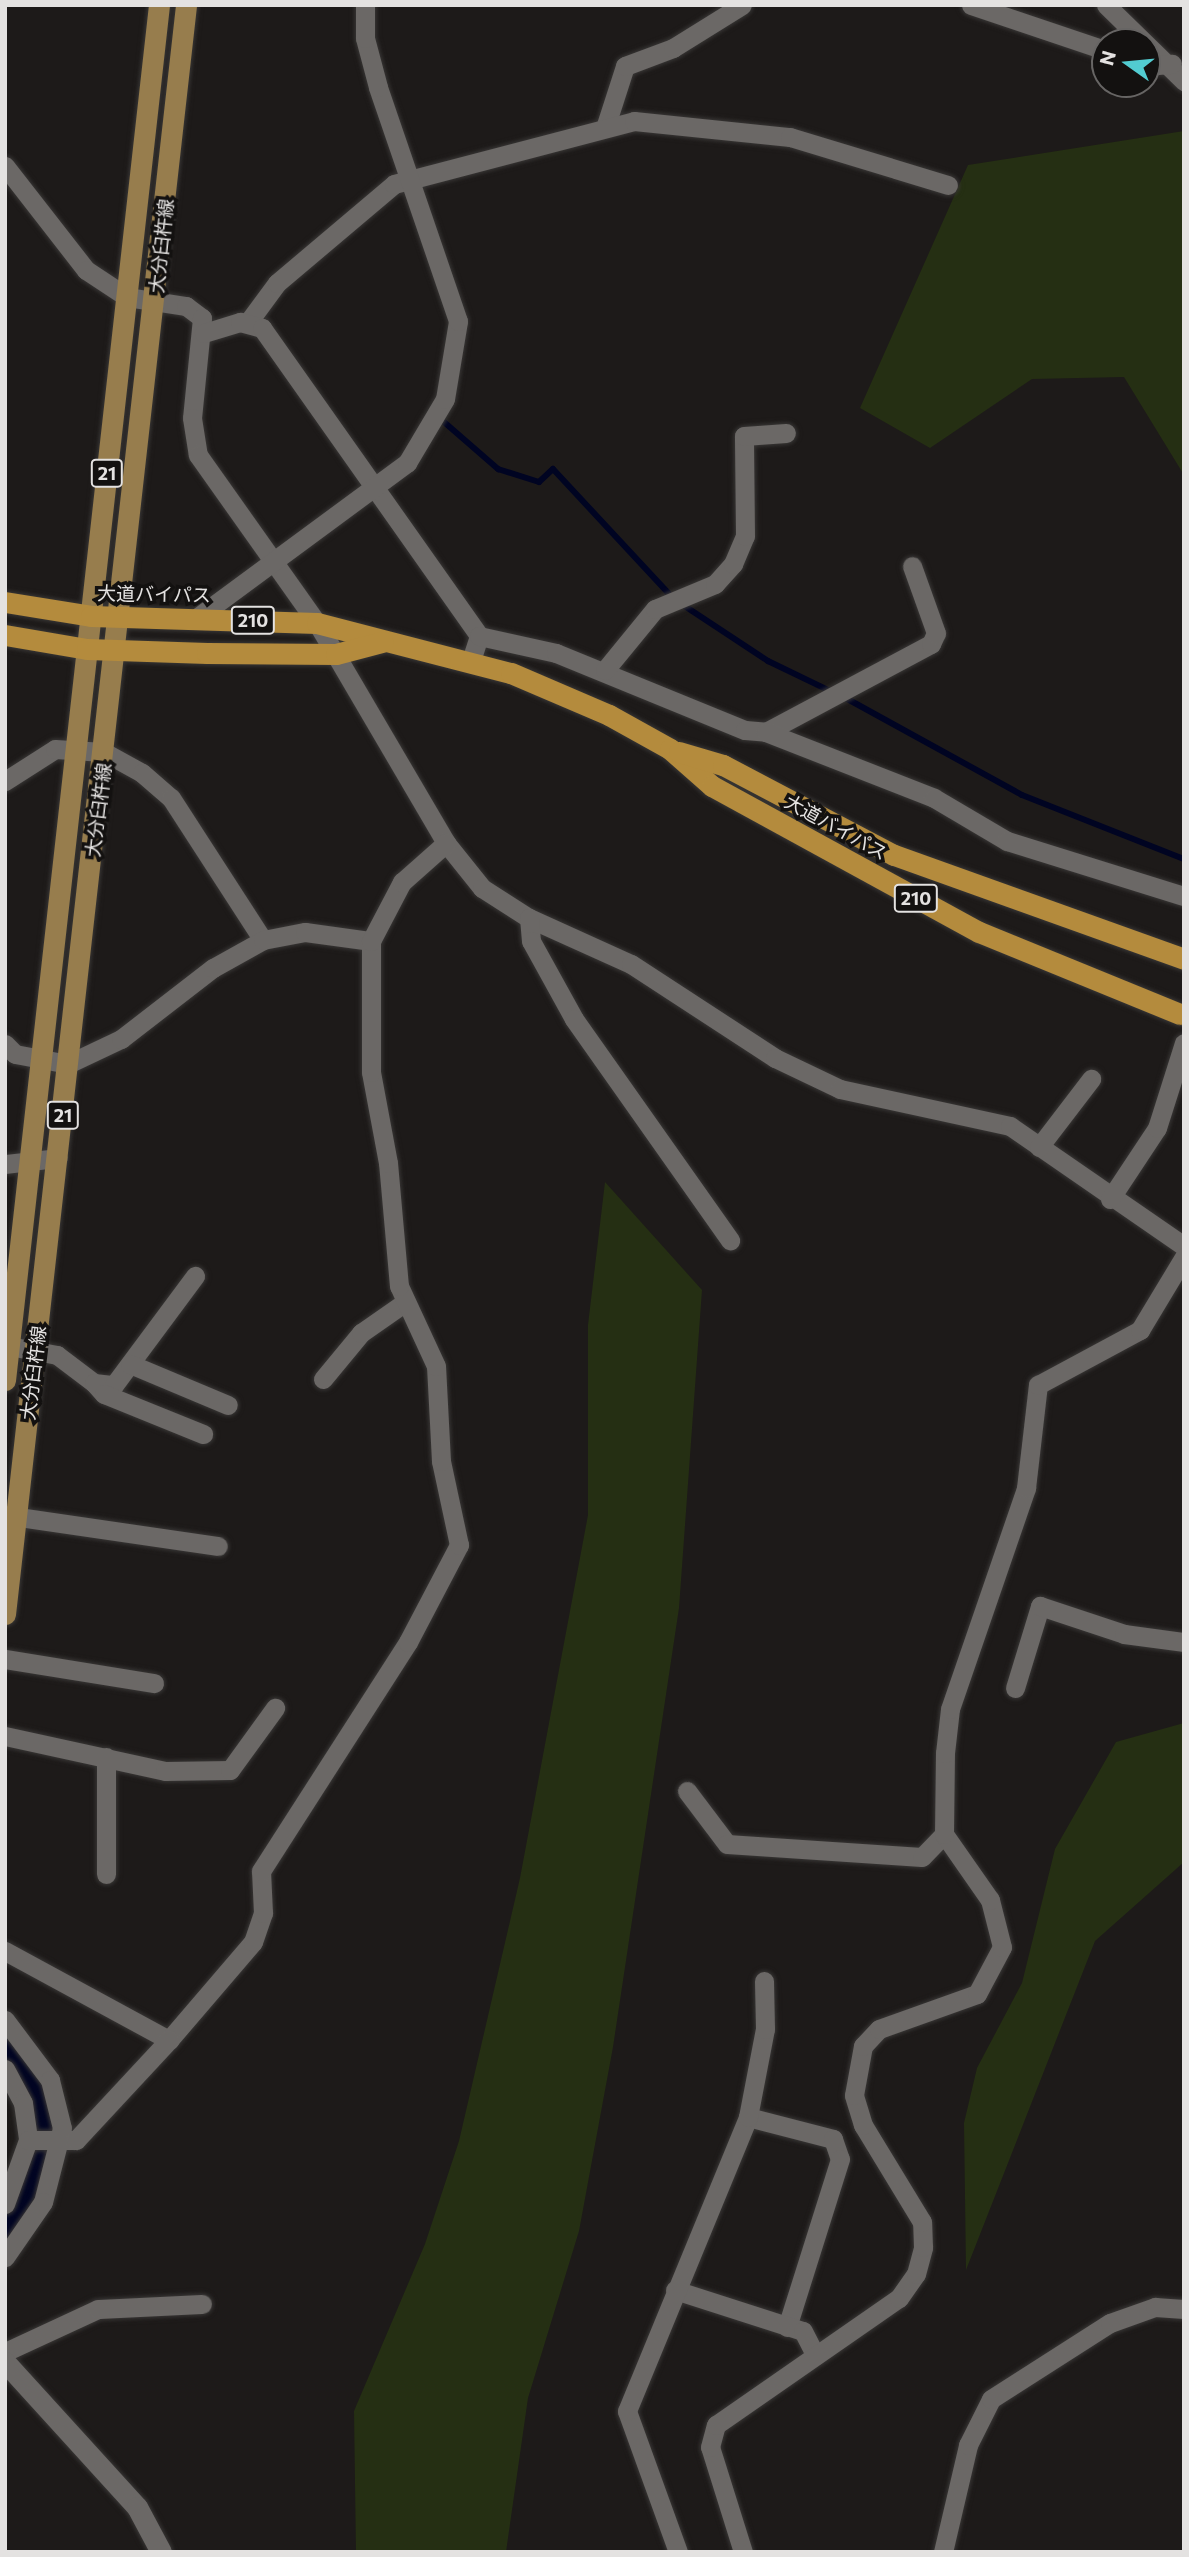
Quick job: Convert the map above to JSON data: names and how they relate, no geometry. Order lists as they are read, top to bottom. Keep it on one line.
{"streets":{"highway":["大道バイパス","210"],"main road":["大分臼杵線","21"]},"crossings":[["大分臼杵線","大道バイパス"]],"north":"left"}
